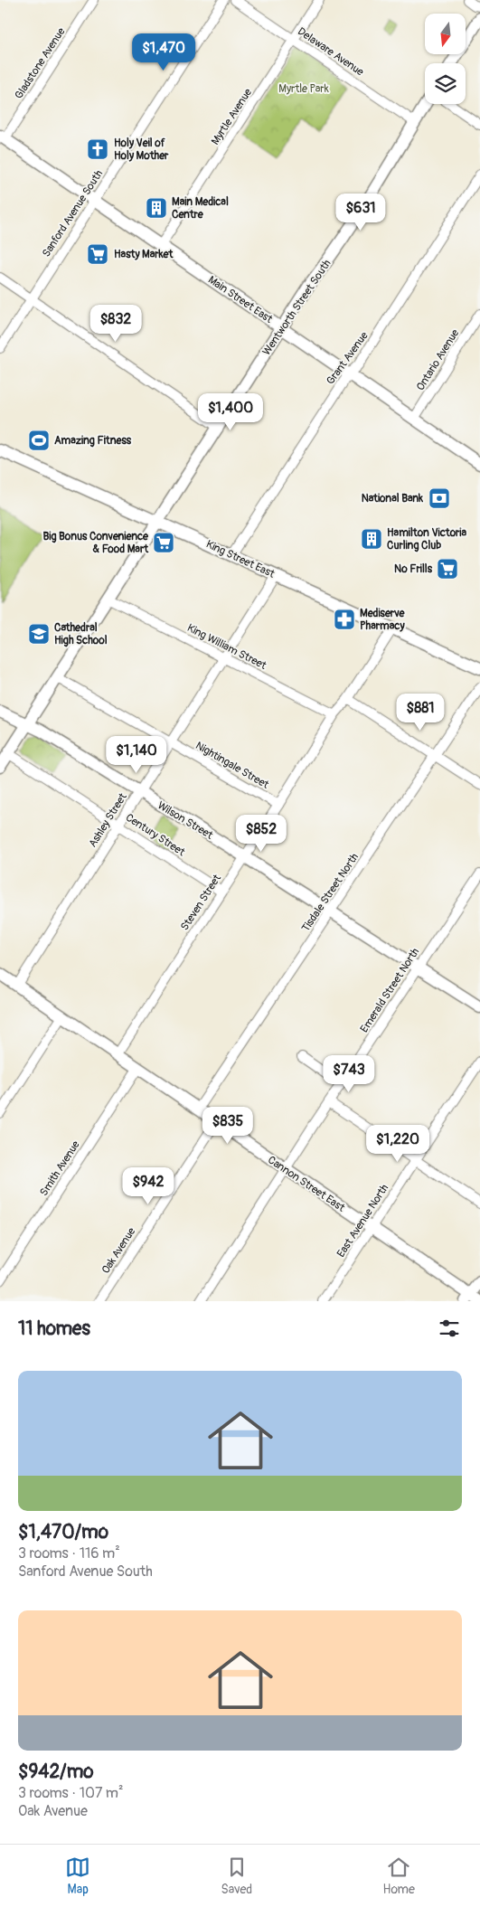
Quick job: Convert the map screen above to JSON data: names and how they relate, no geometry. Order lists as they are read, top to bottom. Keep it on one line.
{"streets":{"main road":["Main Street East","Wentworth Street South","King Street East","Wilson Street","Cannon Street East"],"street":["Delaware Avenue","Gladstone Avenue","Myrtle Avenue","Sanford Avenue South","Grant Avenue","Ontario Avenue","King William Street","Nightingale Street","Ashley Street","Century Street","Tisdale Street North","Steven Street","Emerald Street North","Smith Avenue","East Avenue North","Oak Avenue"]},"crossings":[["Delaware Avenue","Myrtle Avenue"],["Delaware Avenue","Wentworth Street South"],["Gladstone Avenue","Main Street East"],["Myrtle Avenue","Main Street East"],["Sanford Avenue South","Main Street East"],["Main Street East","Wentworth Street South"],["Main Street East","Grant Avenue"],["Main Street East","Ontario Avenue"],["Wentworth Street South","King Street East"],["Wentworth Street South","King William Street"],["Wentworth Street South","Nightingale Street"],["Wentworth Street South","Wilson Street"],["Wentworth Street South","Century Street"],["Grant Avenue","King Street East"],["King Street East","Ashley Street"],["King Street East","Steven Street"],["King William Street","Ashley Street"],["King William Street","Steven Street"],["Nightingale Street","Ashley Street"],["Nightingale Street","Steven Street"],["Ashley Street","Wilson Street"],["Ashley Street","Century Street"],["Ashley Street","Cannon Street East"],["Wilson Street","Tisdale Street North"],["Wilson Street","Steven Street"],["Wilson Street","Emerald Street North"],["Century Street","Steven Street"],["Tisdale Street North","Cannon Street East"],["Steven Street","Cannon Street East"],["Emerald Street North","Cannon Street East"],["Smith Avenue","Cannon Street East"],["Cannon Street East","East Avenue North"],["Cannon Street East","Oak Avenue"]],"parks":["Myrtle Park"],"places":{"church":["Holy Veil of Holy Mother"],"building":["Main Medical Centre","Hamilton Victoria Curling Club"],"supermarket":["Hasty Market","Big Bonus Convenience & Food Mart","No Frills"],"sports":["Amazing Fitness"],"bank":["National Bank"],"pharmacy":["Mediserve Pharmacy"],"school or university":["Cathedral High School"]},"north":"bottom","page":{"price":["$1,470","$631","$832","$1,400","$881","$1,140","$852","$743","$835","$1,220","$942"],"heading":"11 homes","list":[{"name":"$1,470/mo","note":"3 rooms · 116 m² · Sanford Avenue South"},{"name":"$942/mo","note":"3 rooms · 107 m² · Oak Avenue"}],"tabs":["Map","Saved","Home"]}}
